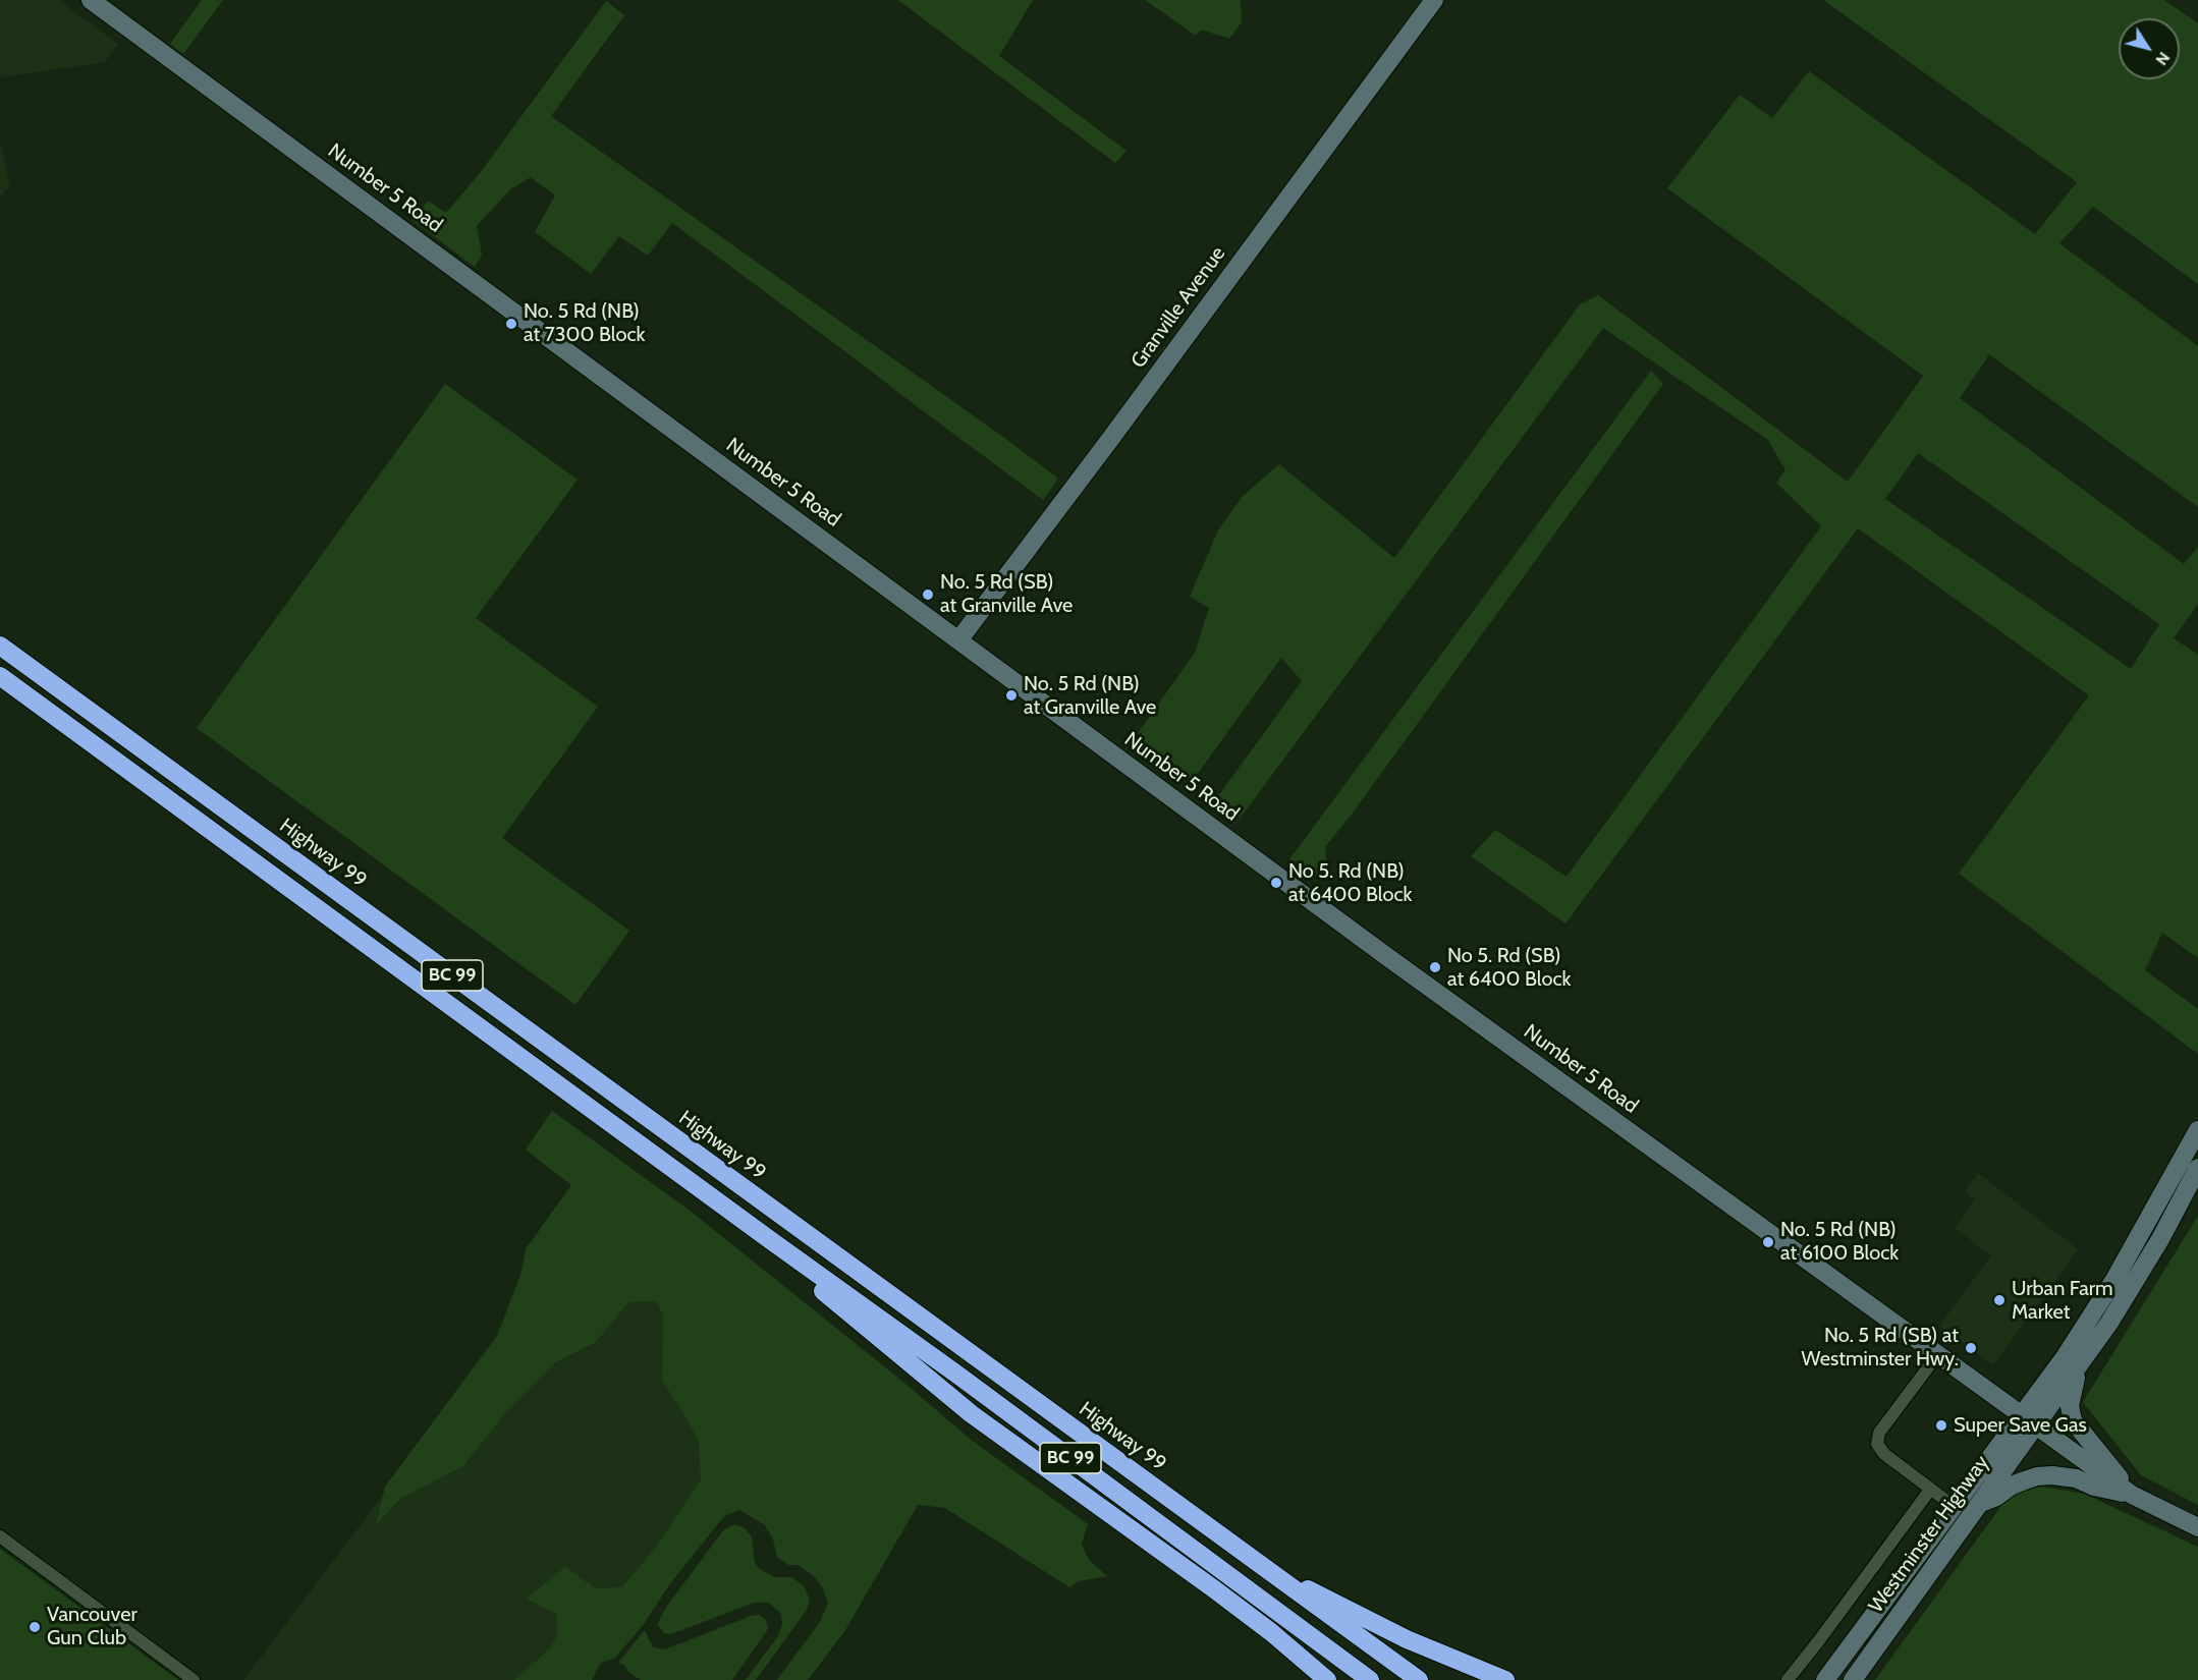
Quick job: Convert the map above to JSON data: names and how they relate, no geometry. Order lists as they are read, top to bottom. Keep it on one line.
{"streets":{"highway":["Highway 99","BC 99"],"main road":["Number 5 Road","Granville Avenue","Westminster Highway"]},"crossings":[["Number 5 Road","Granville Avenue"],["Number 5 Road","Westminster Highway"]],"places":["No. 5 Rd (NB) at 7300 Block","No. 5 Rd (SB) at Granville Ave","No. 5 Rd (NB) at Granville Ave","No 5. Rd (NB) at 6400 Block","No 5. Rd (SB) at 6400 Block","No. 5 Rd (NB) at 6100 Block","Urban Farm Market","No. 5 Rd (SB) at Westminster Hwy.","Super Save Gas","Vancouver Gun Club"],"north":"bottom right"}
